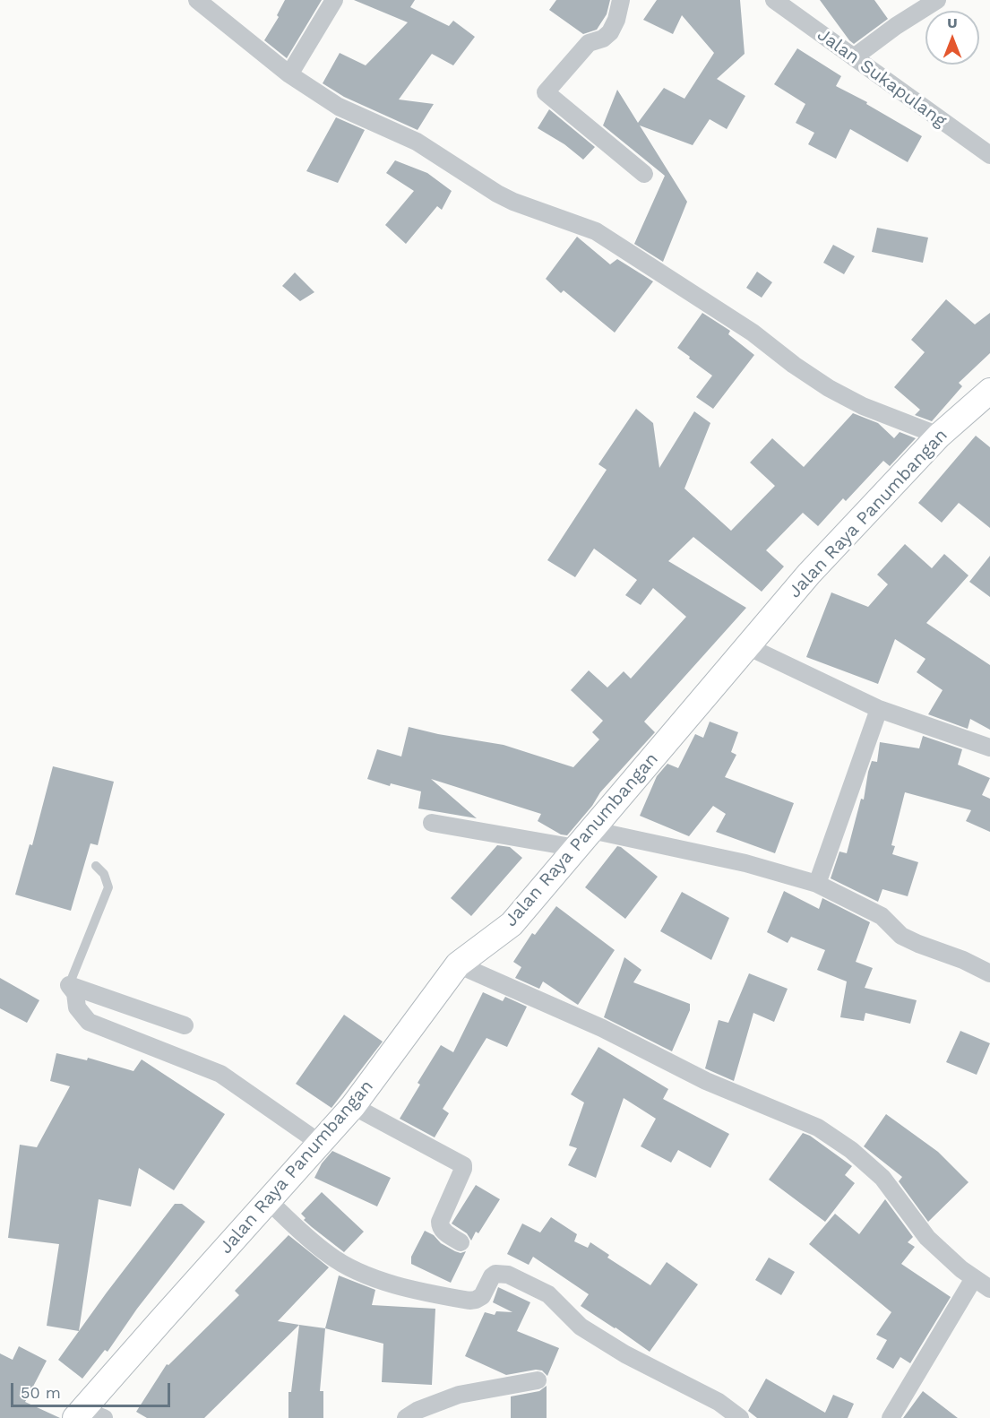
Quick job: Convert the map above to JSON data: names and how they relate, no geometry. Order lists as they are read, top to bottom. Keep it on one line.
{"streets":{"main road":["Jalan Raya Panumbangan"],"street":["Jalan Sukapulang"]},"scale_bar":"50 m","north":"top"}
